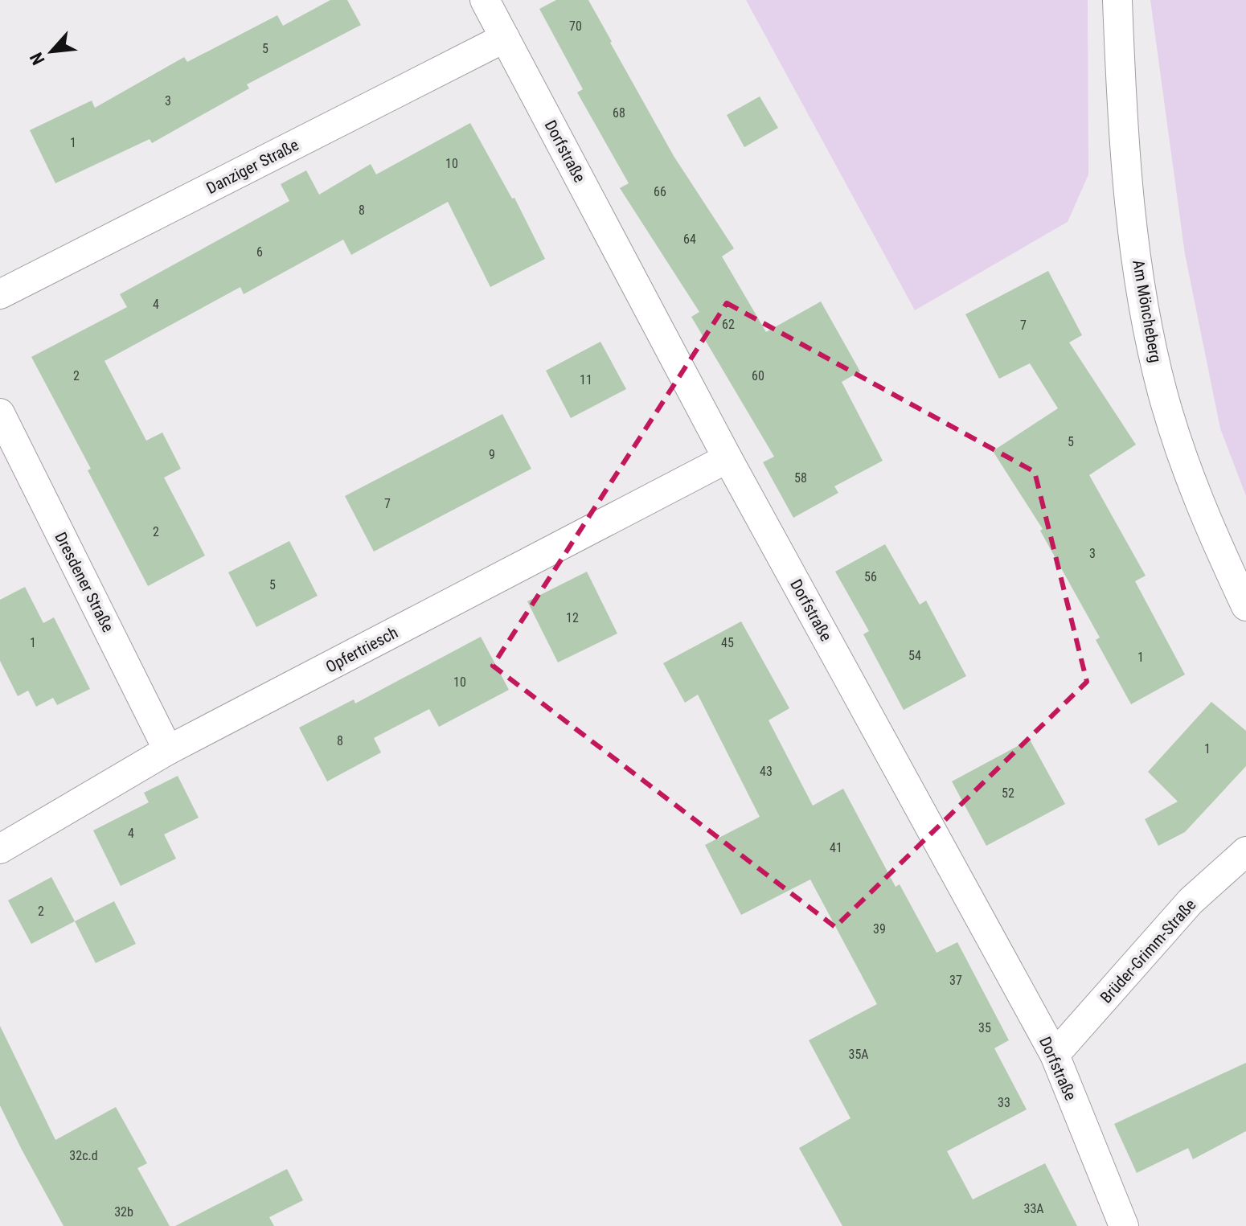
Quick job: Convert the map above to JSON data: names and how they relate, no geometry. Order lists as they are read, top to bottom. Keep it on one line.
{"streets":{"street":["Dorfstraße","Danziger Straße","Am Möncheberg","Dresdener Straße","Opfertriesch","Brüder-Grimm-Straße"]},"crossings":[["Dorfstraße","Danziger Straße"],["Dorfstraße","Opfertriesch"],["Dorfstraße","Brüder-Grimm-Straße"],["Dresdener Straße","Opfertriesch"]],"house_numbers":["70","5","3","68","1","10","66","8","64","6","4","62","7","2","60","11","5","9","58","7","2","3","56","5","12","1","45","54","1","10","8","1","43","52","4","41","2","39","37","35","35A","33","32c.d","33A","32b"],"north":"bottom left"}
